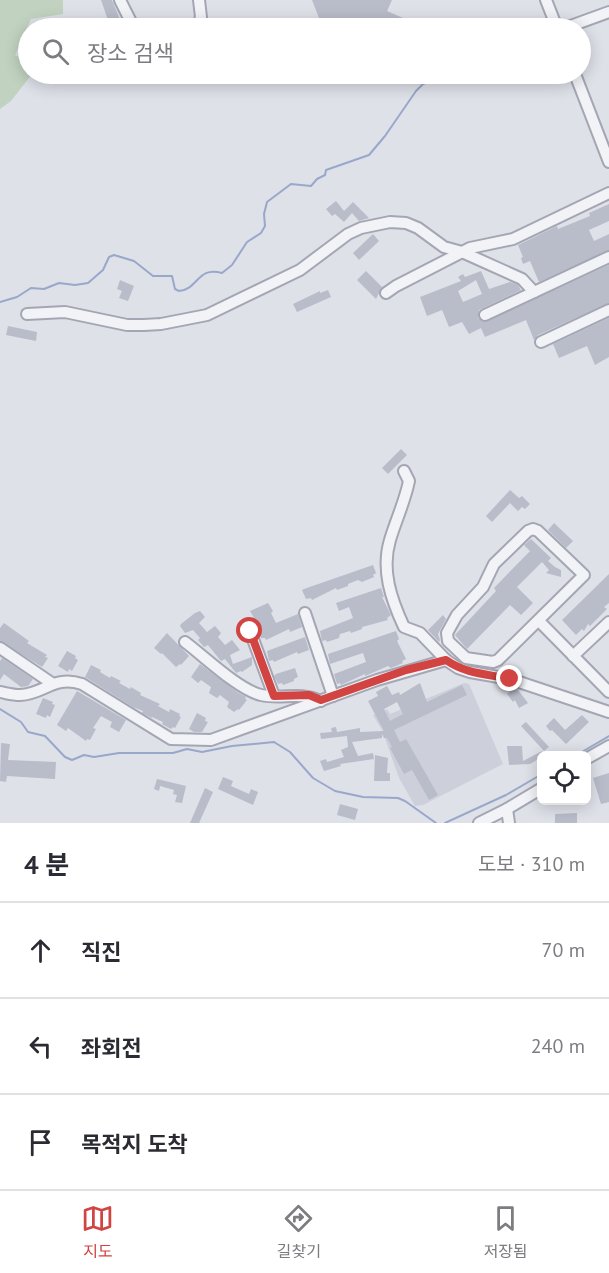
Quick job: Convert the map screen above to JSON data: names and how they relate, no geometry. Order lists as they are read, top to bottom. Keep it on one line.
{"page":{"search":"장소 검색","heading":["4 분","도보 · 310 m"],"list":[["직진","70 m"],["좌회전","240 m"],"목적지 도착"],"nav":["지도","길찾기","저장됨"]}}
